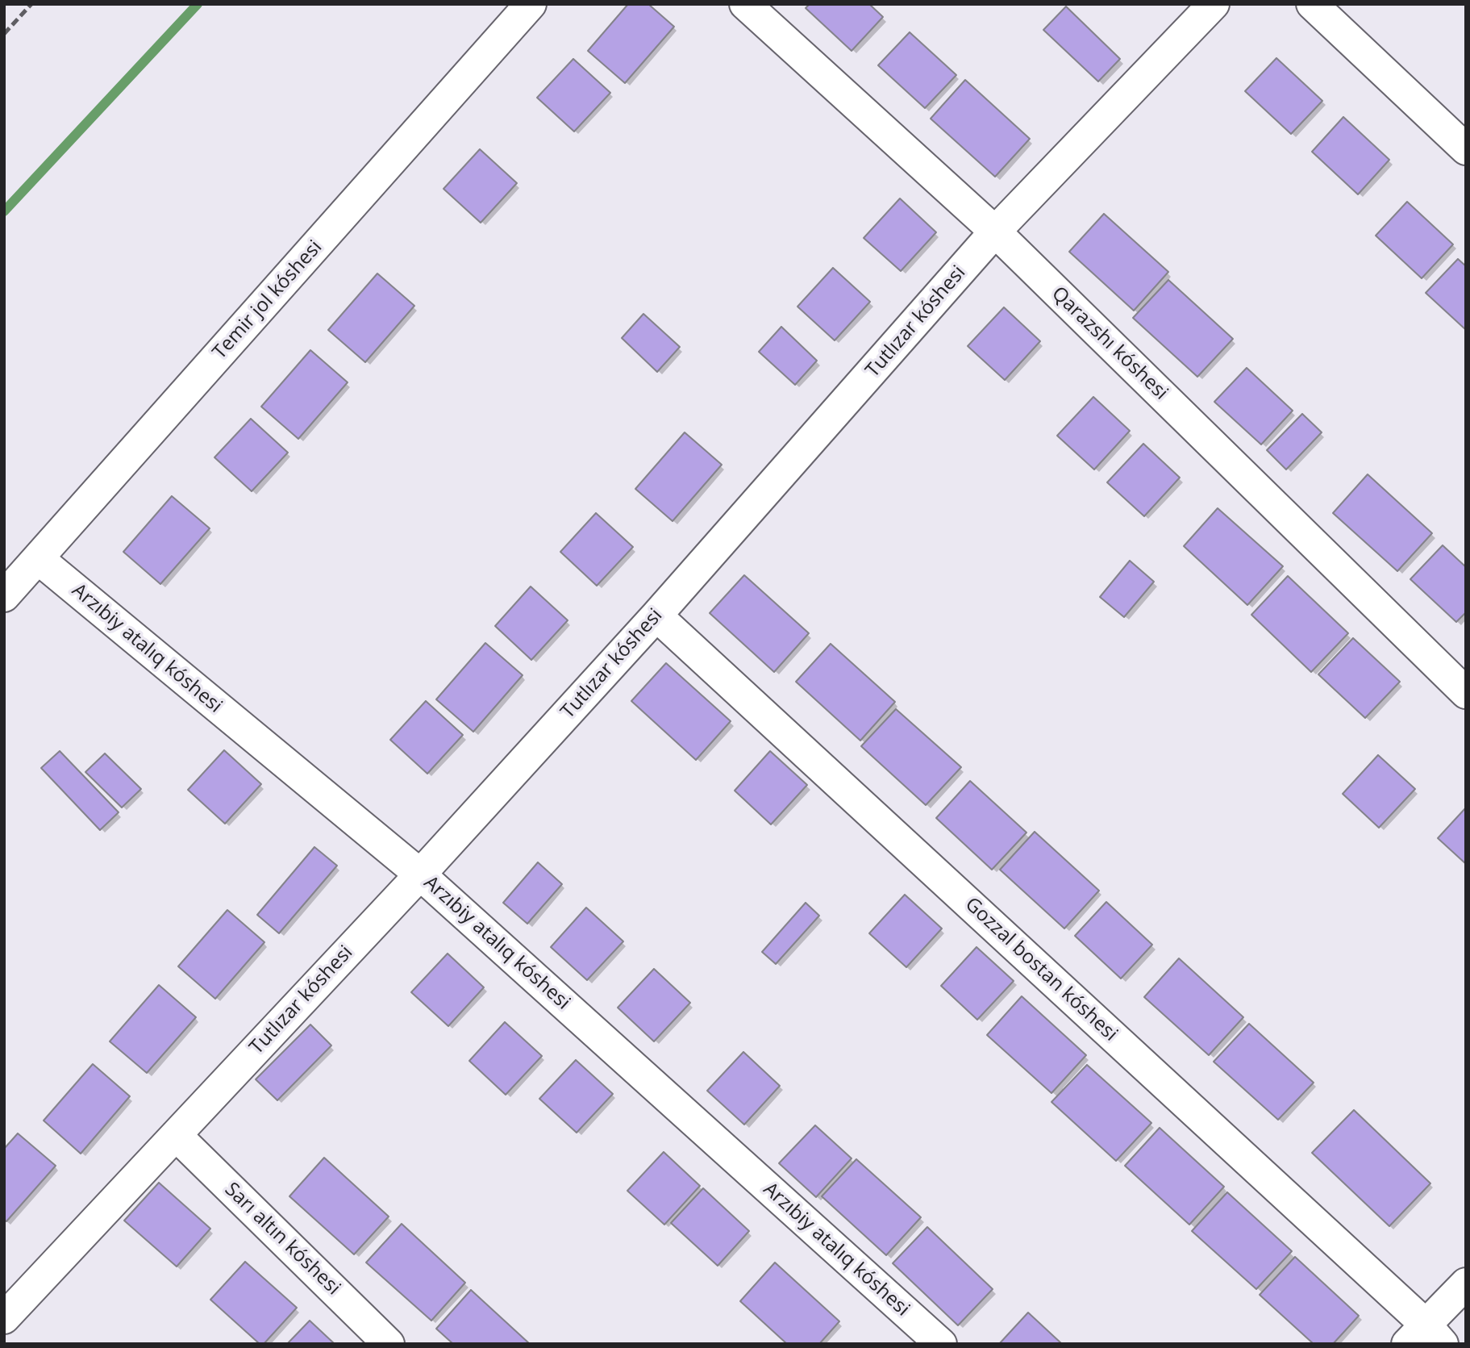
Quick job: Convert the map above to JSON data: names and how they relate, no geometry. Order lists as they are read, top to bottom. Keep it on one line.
{"streets":{"street":["Temir jol kóshesi","Tutlızar kóshesi","Qarazshı kóshesi","Arzıbiy atalıq kóshesi","Gozzal bostan kóshesi","Sarı altın kóshesi"]},"crossings":[["Temir jol kóshesi","Arzıbiy atalıq kóshesi"],["Tutlızar kóshesi","Qarazshı kóshesi"],["Tutlızar kóshesi","Arzıbiy atalıq kóshesi"],["Tutlızar kóshesi","Gozzal bostan kóshesi"],["Tutlızar kóshesi","Sarı altın kóshesi"]]}
